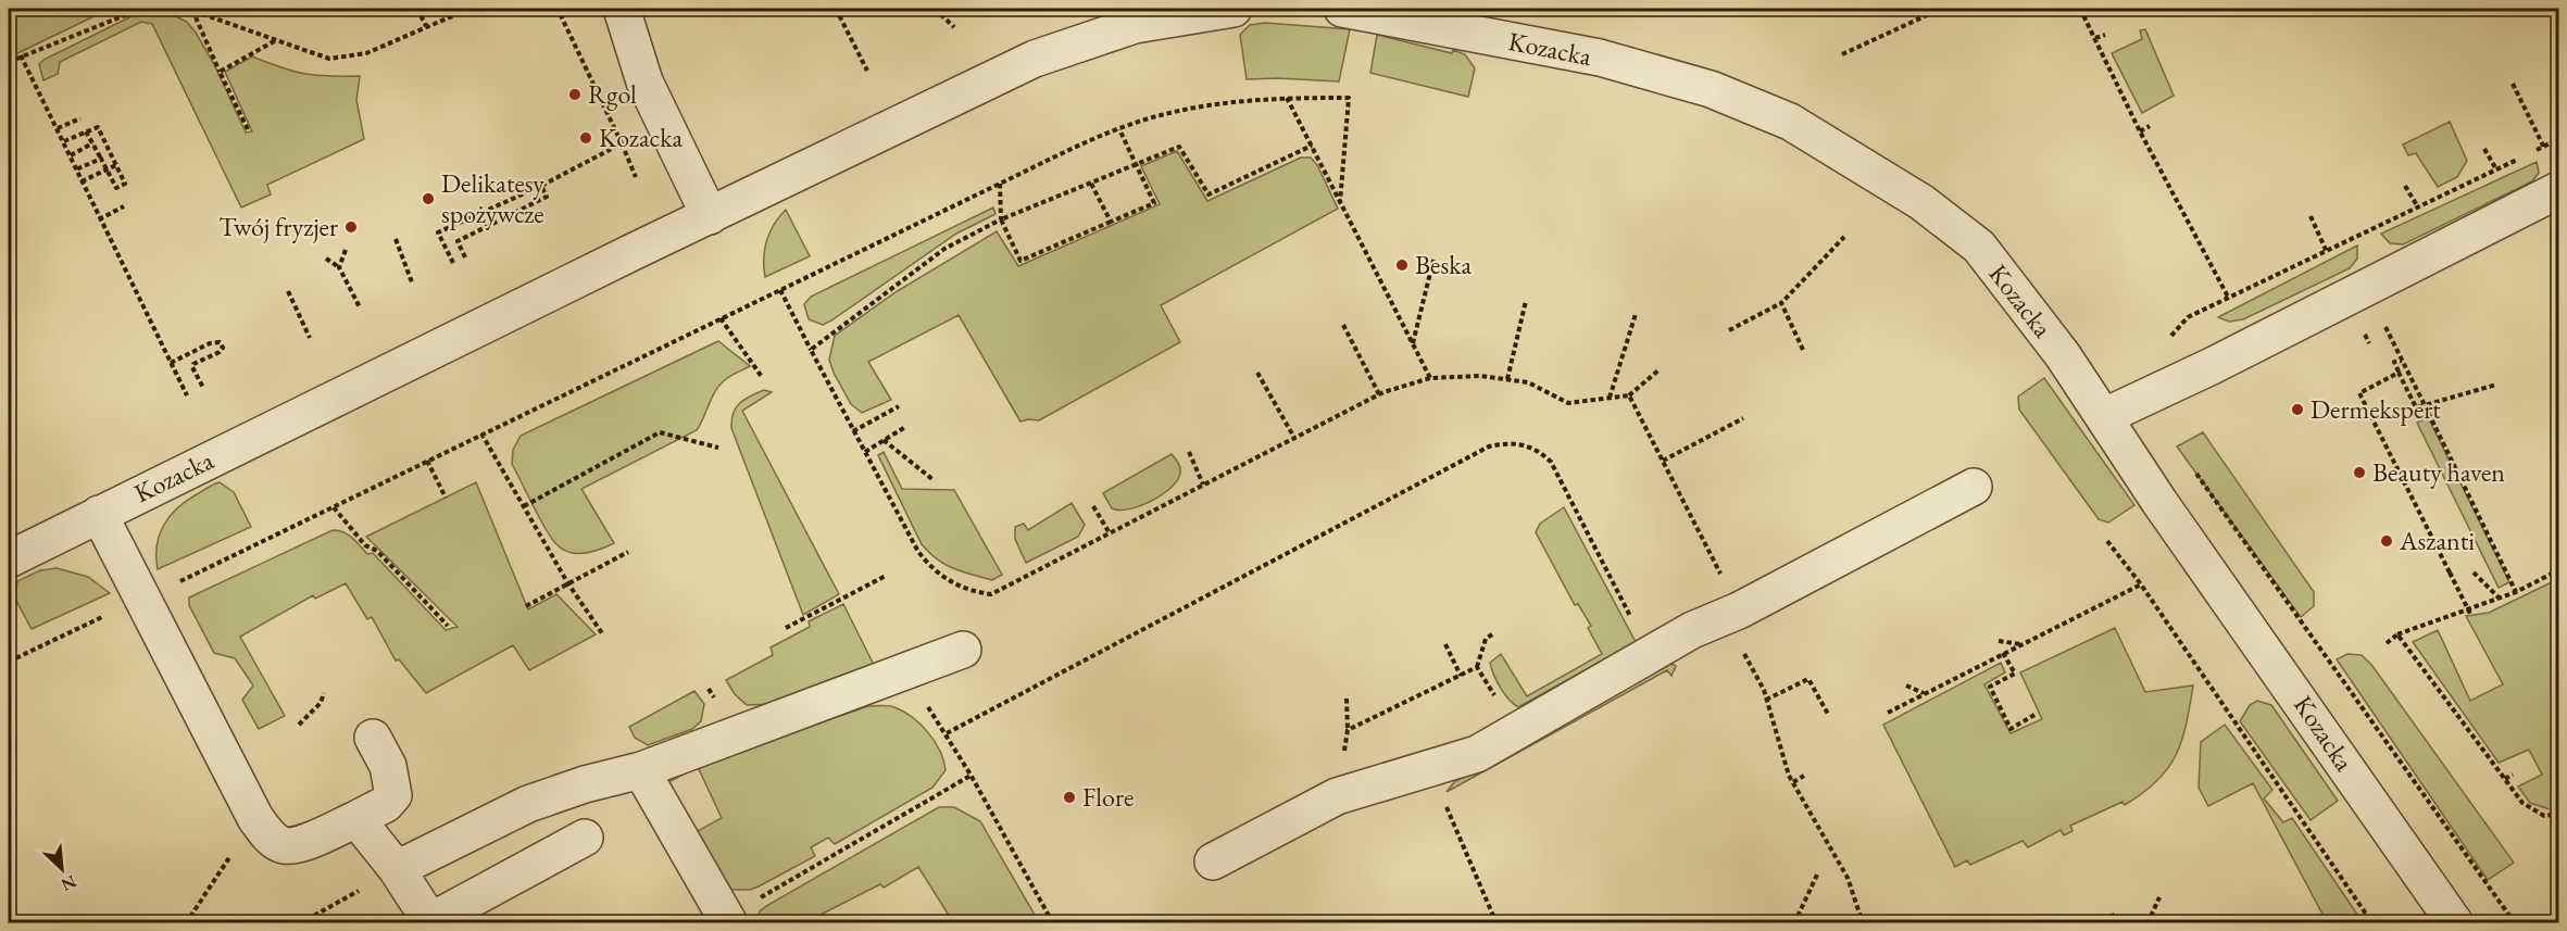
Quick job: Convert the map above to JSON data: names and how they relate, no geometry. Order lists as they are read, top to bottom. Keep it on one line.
{"streets":{"street":["Kozacka"]},"places":["Rgol","Kozacka","Delikatesy spożywcze","Twój fryzjer","Beska","Dermekspert","Beauty haven","Aszanti","Flore"],"north":"bottom right"}
